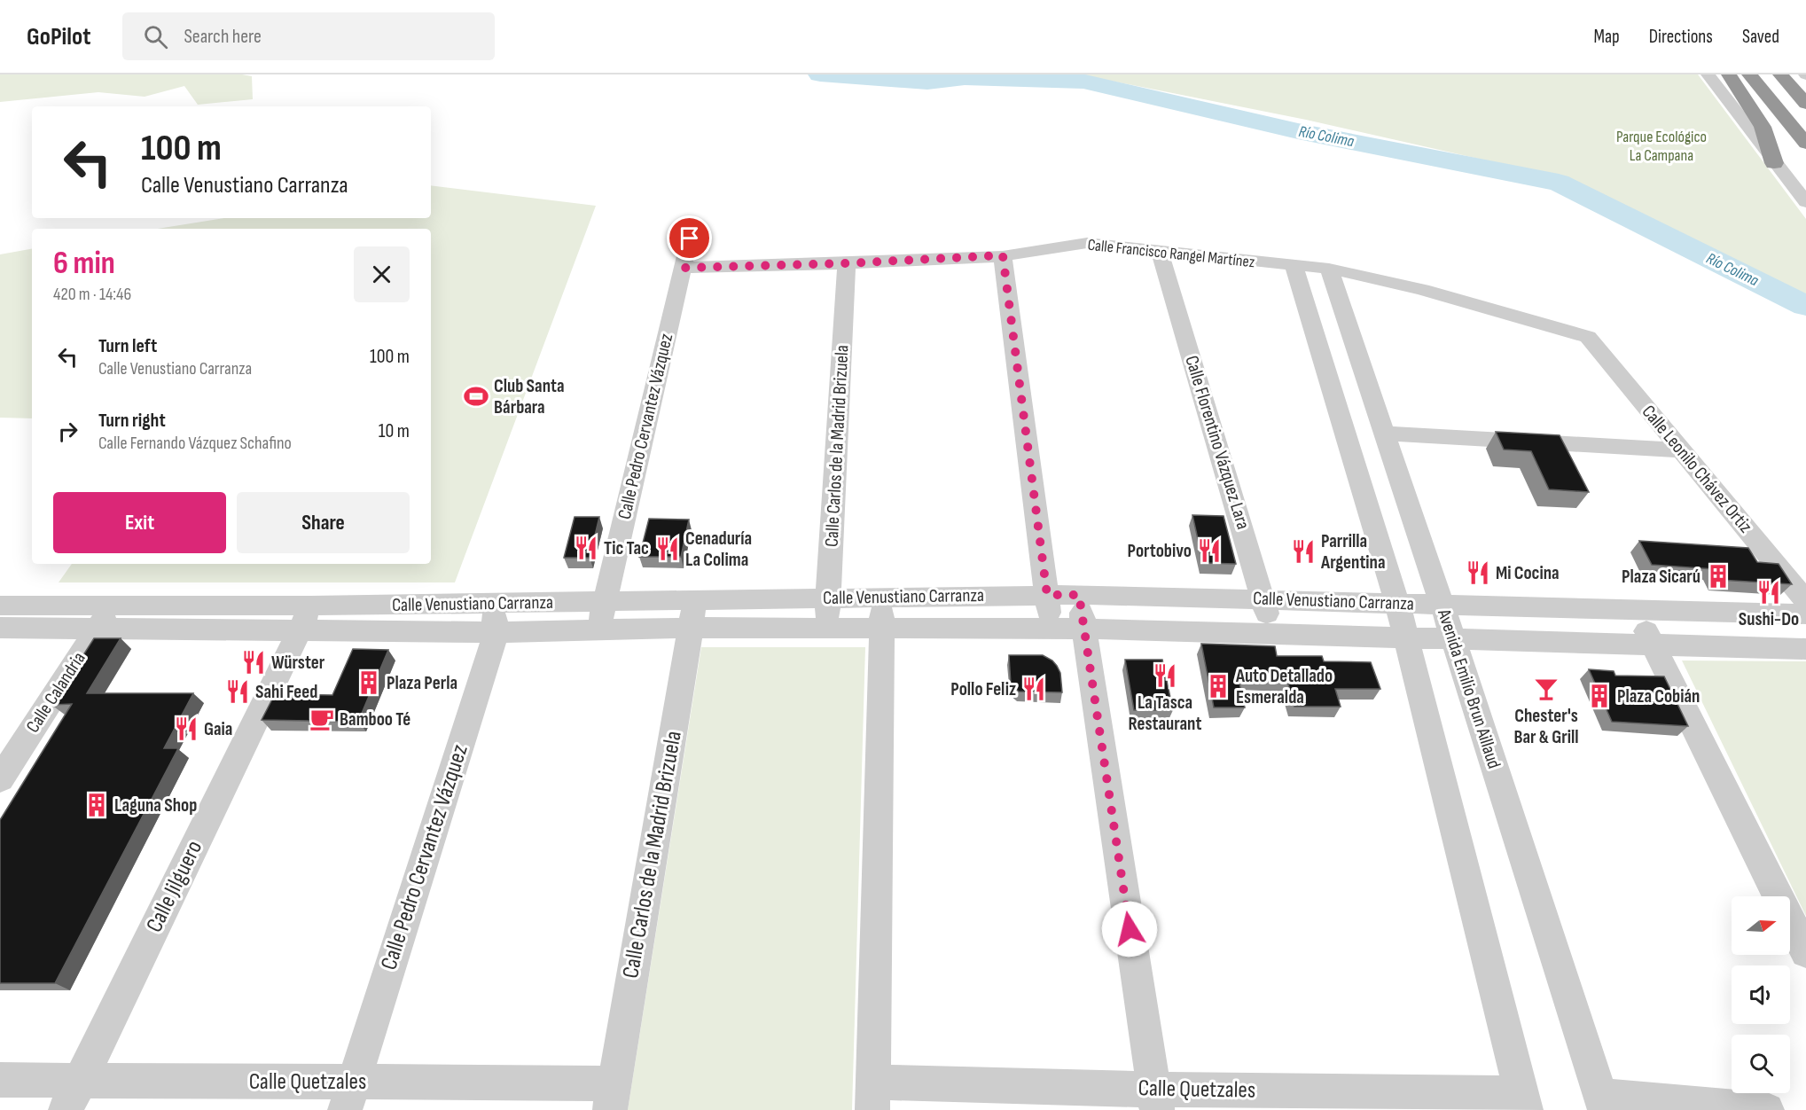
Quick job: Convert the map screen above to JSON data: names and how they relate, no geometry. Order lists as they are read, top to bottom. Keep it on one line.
{"streets":{"street":["Calle Francisco Rangel Martínez","Calle Pedro Cervantez Vázquez","Calle Florentino Vázquez Lara","Calle Carlos de la Madrid Brizuela","Calle Leonilo Chávez Ortiz","Calle Venustiano Carranza","Avenida Emilio Brun Aillaud","Calle Calandria","Calle Jilguero","Calle Quetzales"]},"crossings":[["Calle Francisco Rangel Martínez","Calle Pedro Cervantez Vázquez"],["Calle Francisco Rangel Martínez","Calle Florentino Vázquez Lara"],["Calle Francisco Rangel Martínez","Calle Carlos de la Madrid Brizuela"],["Calle Francisco Rangel Martínez","Calle Leonilo Chávez Ortiz"],["Calle Francisco Rangel Martínez","Avenida Emilio Brun Aillaud"],["Calle Pedro Cervantez Vázquez","Calle Venustiano Carranza"],["Calle Pedro Cervantez Vázquez","Calle Quetzales"],["Calle Florentino Vázquez Lara","Calle Venustiano Carranza"],["Calle Carlos de la Madrid Brizuela","Calle Venustiano Carranza"],["Calle Carlos de la Madrid Brizuela","Calle Quetzales"],["Calle Venustiano Carranza","Avenida Emilio Brun Aillaud"],["Calle Venustiano Carranza","Calle Calandria"],["Calle Venustiano Carranza","Calle Jilguero"],["Calle Jilguero","Calle Quetzales"]],"water":["Río Colima"],"parks":["Parque Ecológico La Campana"],"places":{"sports":["Club Santa Bárbara"],"restaurant":["Tic Tac","Cenaduría La Colima","Portobivo","Parrilla Argentina","Mi Cocina","Sushi-Do","Würster","La Tasca Restaurant","Pollo Feliz","Sahi Feed","Gaia"],"building":["Plaza Sicarú","Plaza Perla","Auto Detallado Esmeralda","Plaza Cobián","Laguna Shop"],"bar":["Chester's Bar & Grill"],"cafe":["Bamboo Té"]},"north":"right","page":{"header":"GoPilot","search":"Search here","nav":["Map","Directions","Saved"],"turn":["100 m","Calle Venustiano Carranza"],"heading":["6 min","420 m · 14:46"],"list":[{"name":"Turn left","note":"Calle Venustiano Carranza","value":"100 m"},{"name":"Turn right","note":"Calle Fernando Vázquez Schafino","value":"10 m"}],"buttons":["Exit","Share"]}}
